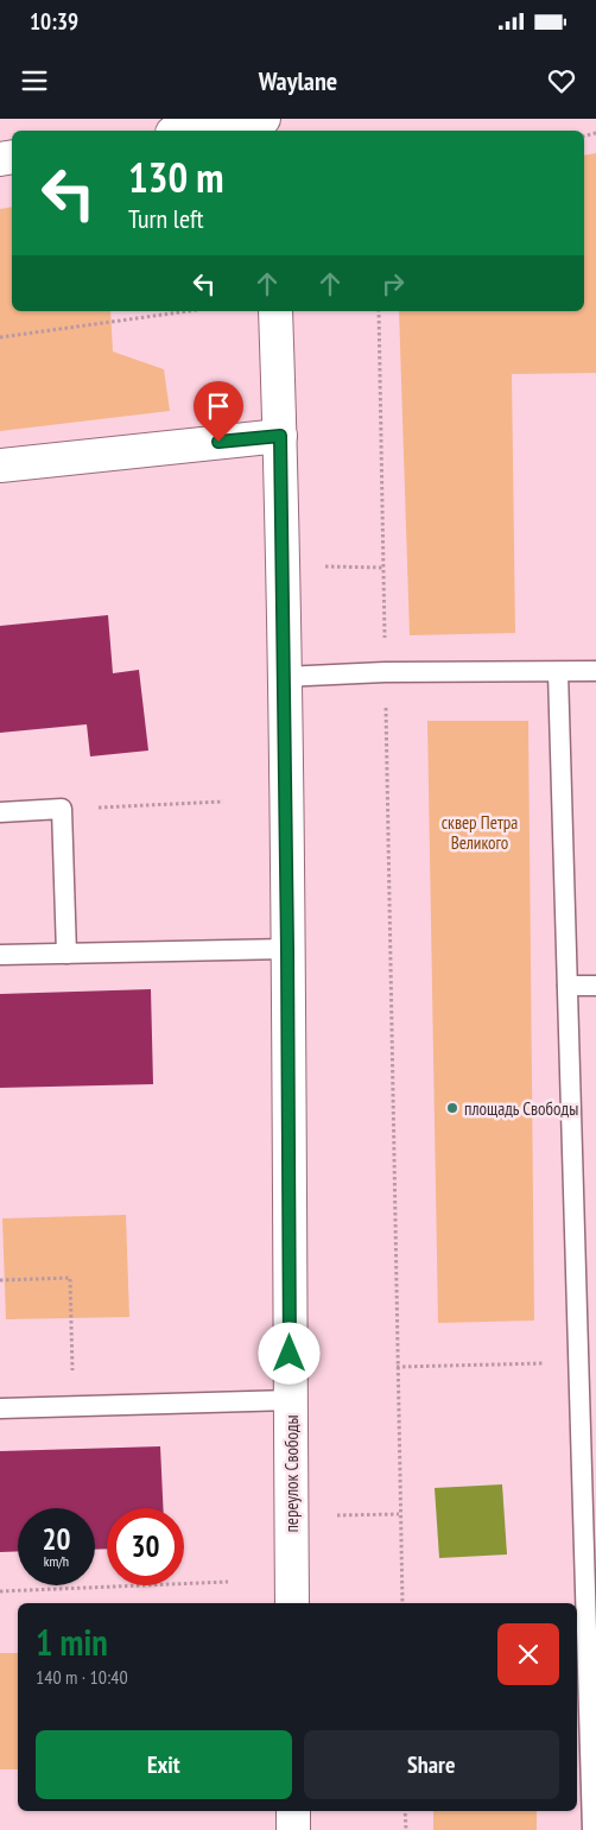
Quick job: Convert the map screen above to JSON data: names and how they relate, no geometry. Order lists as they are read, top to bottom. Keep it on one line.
{"streets":{"main road":["переулок Свободы"]},"parks":["сквер Петра Великого"],"places":["площадь Свободы"],"page":{"status":"10:39","header":"Waylane","turn":["130 m","Turn left"],"speed":"20 km/h","limit":"30","heading":["1 min","140 m · 10:40"],"buttons":["Exit","Share"]}}
